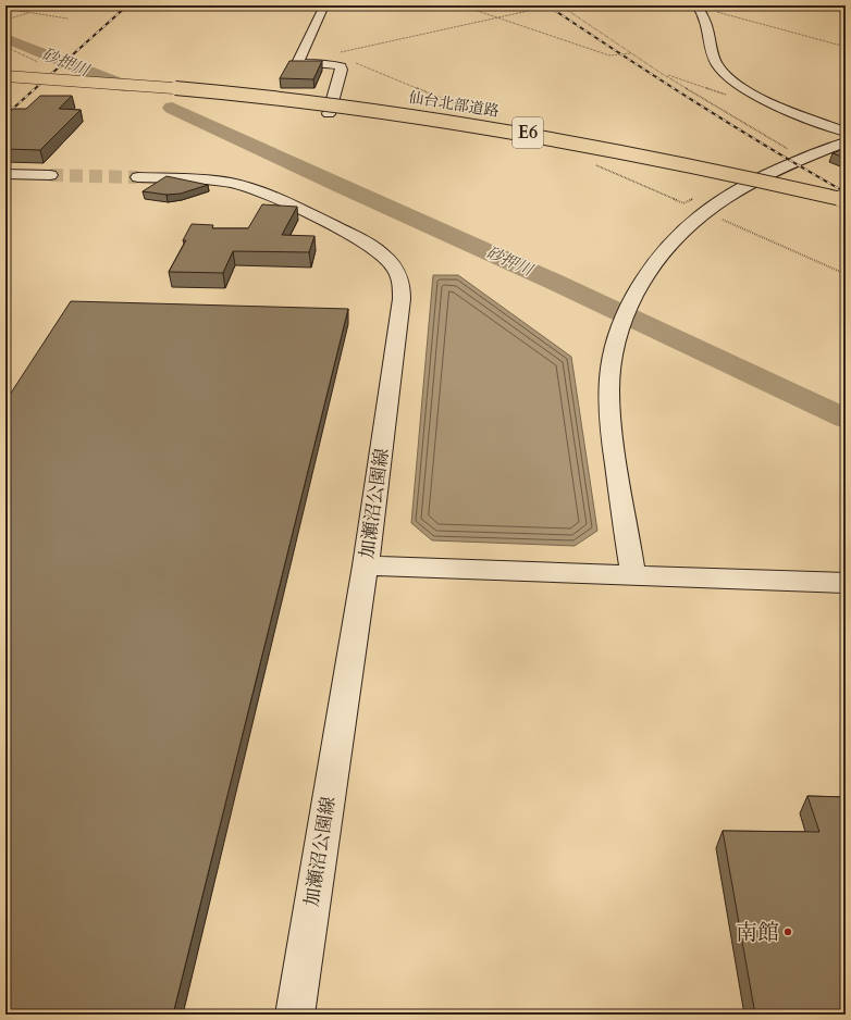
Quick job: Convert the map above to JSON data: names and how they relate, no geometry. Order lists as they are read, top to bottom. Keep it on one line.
{"streets":{"highway":["仙台北部道路","E6"],"street":["加瀬沼公園線"]},"water":["砂押川"],"places":["南館"]}
